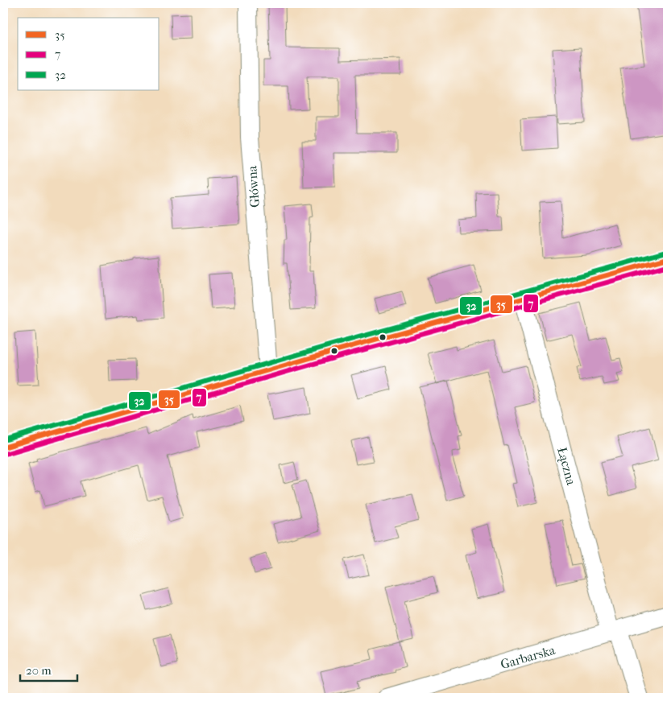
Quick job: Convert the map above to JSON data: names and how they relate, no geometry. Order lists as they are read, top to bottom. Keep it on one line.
{"streets":{"street":["Główna","Łączna","Garbarska"]},"crossings":[["Łączna","Garbarska"]],"lines":["transit line 32","transit line 35","transit line 7"],"legend":["35","7","32"],"scale_bar":"20 m"}
